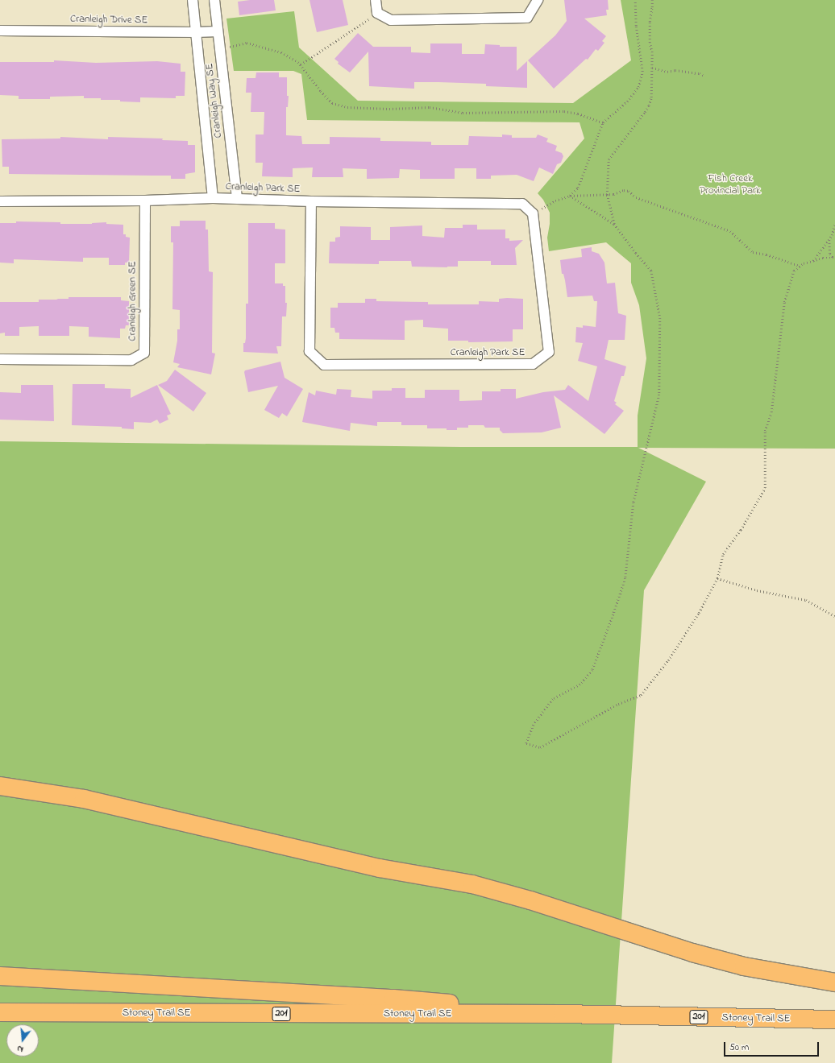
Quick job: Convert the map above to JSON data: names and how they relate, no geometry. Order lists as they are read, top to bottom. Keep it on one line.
{"streets":{"highway":["Stoney Trail SE","201"],"street":["Cranleigh Drive SE","Cranleigh Way SE","Cranleigh Park SE","Cranleigh Green SE"]},"crossings":[["Cranleigh Drive SE","Cranleigh Way SE"],["Cranleigh Way SE","Cranleigh Park SE"]],"parks":["Fish Creek Provincial Park"],"scale_bar":"50 m","north":"bottom"}
